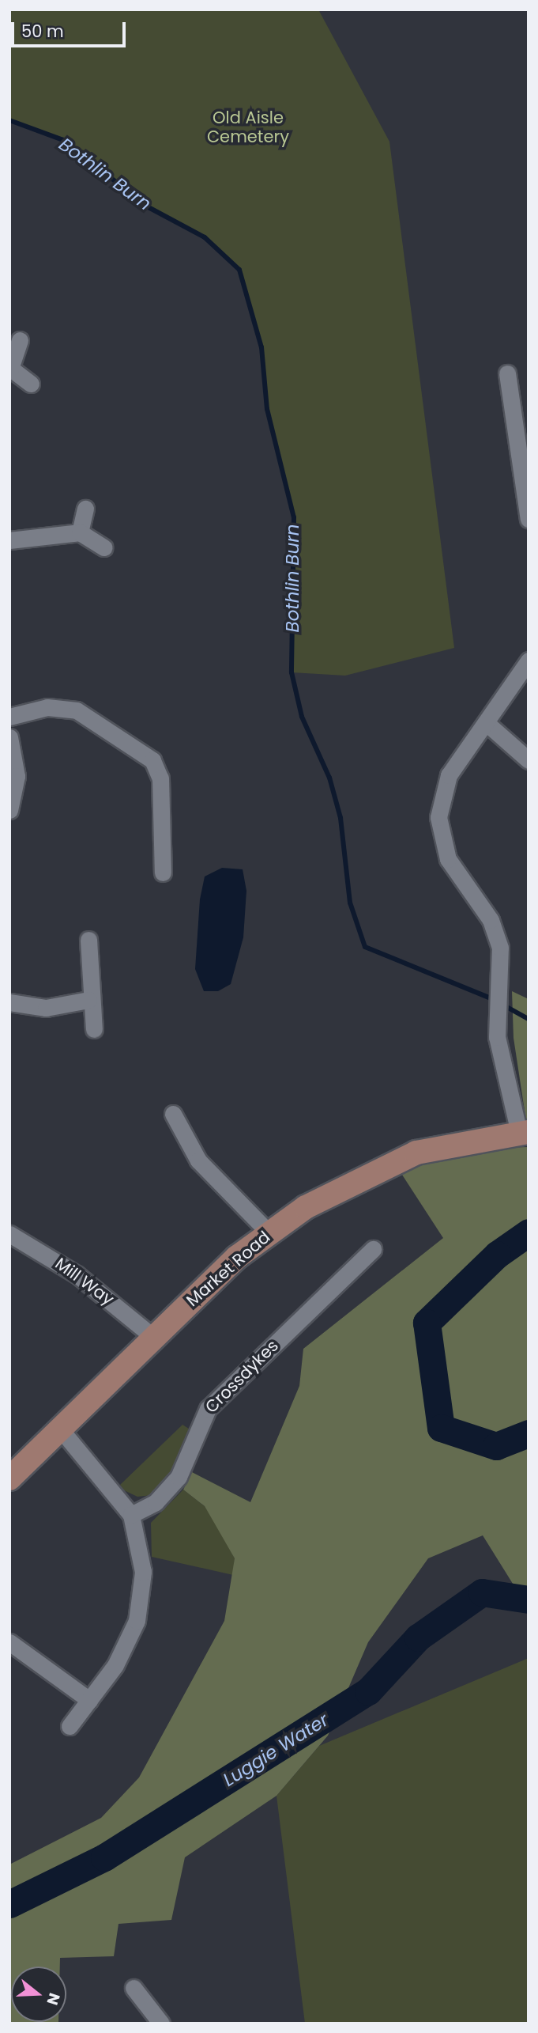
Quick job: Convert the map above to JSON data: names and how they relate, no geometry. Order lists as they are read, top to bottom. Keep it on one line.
{"streets":{"street":["Market Road","Mill Way","Crossdykes"]},"crossings":[["Market Road","Mill Way"]],"water":["Bothlin Burn","Luggie Water"],"parks":["Old Aisle Cemetery"],"scale_bar":"50 m","north":"right"}
